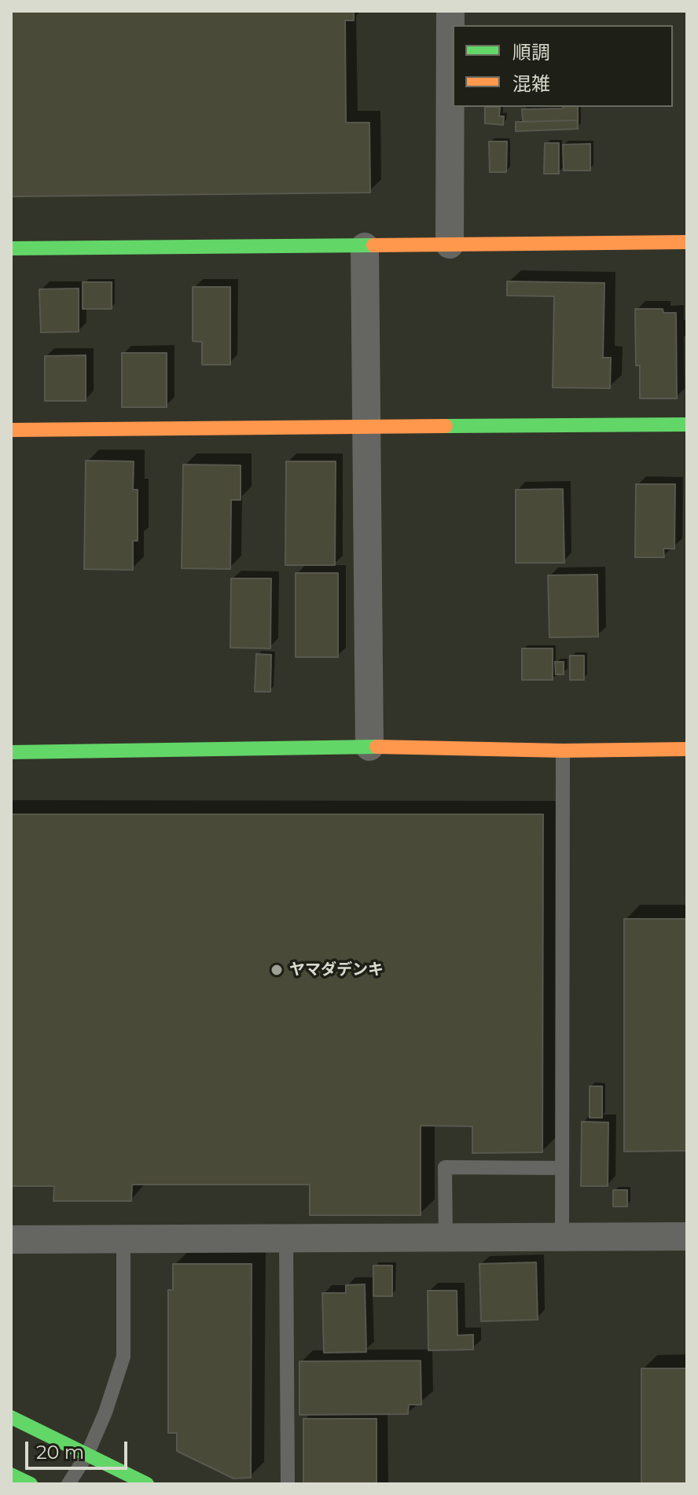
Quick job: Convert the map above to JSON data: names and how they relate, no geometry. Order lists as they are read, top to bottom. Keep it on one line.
{"places":["ヤマダデンキ"],"legend":["順調","混雑"],"scale_bar":"20 m"}
